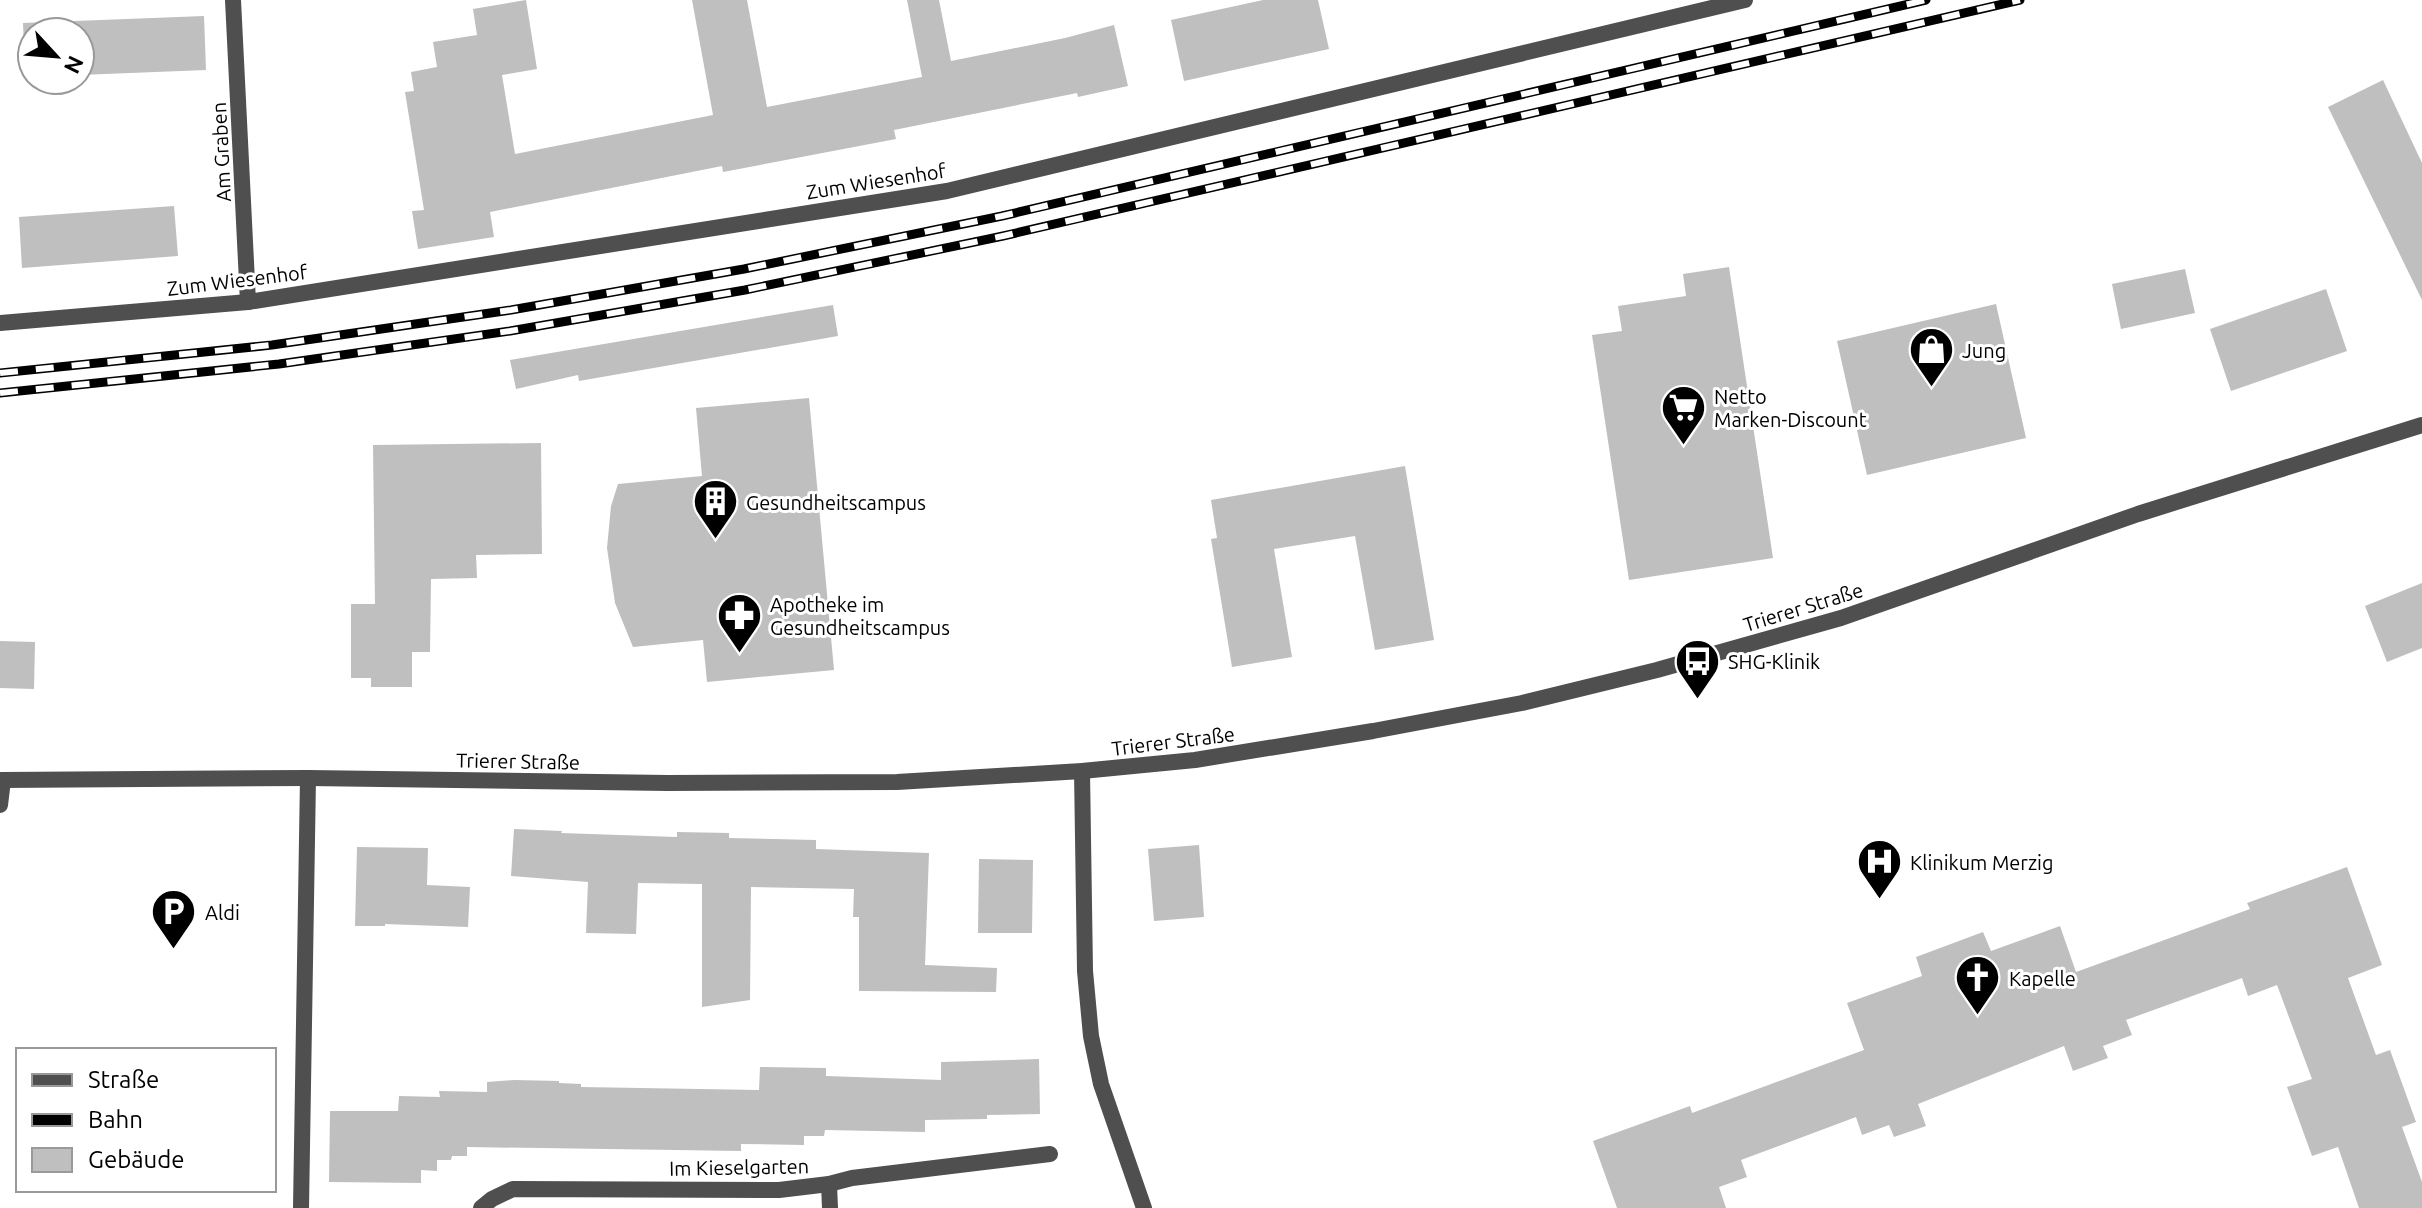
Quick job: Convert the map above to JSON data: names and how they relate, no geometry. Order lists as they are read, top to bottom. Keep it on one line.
{"streets":{"street":["Am Graben","Zum Wiesenhof","Trierer Straße","Im Kieselgarten"]},"crossings":[["Am Graben","Zum Wiesenhof"]],"places":{"shop":["Jung"],"supermarket":["Netto Marken-Discount"],"building":["Gesundheitscampus"],"pharmacy":["Apotheke im Gesundheitscampus"],"bus stop":["SHG-Klinik"],"hospital":["Klinikum Merzig"],"parking":["Aldi"],"church":["Kapelle"]},"legend":["Straße","Bahn","Gebäude"],"north":"bottom right"}
